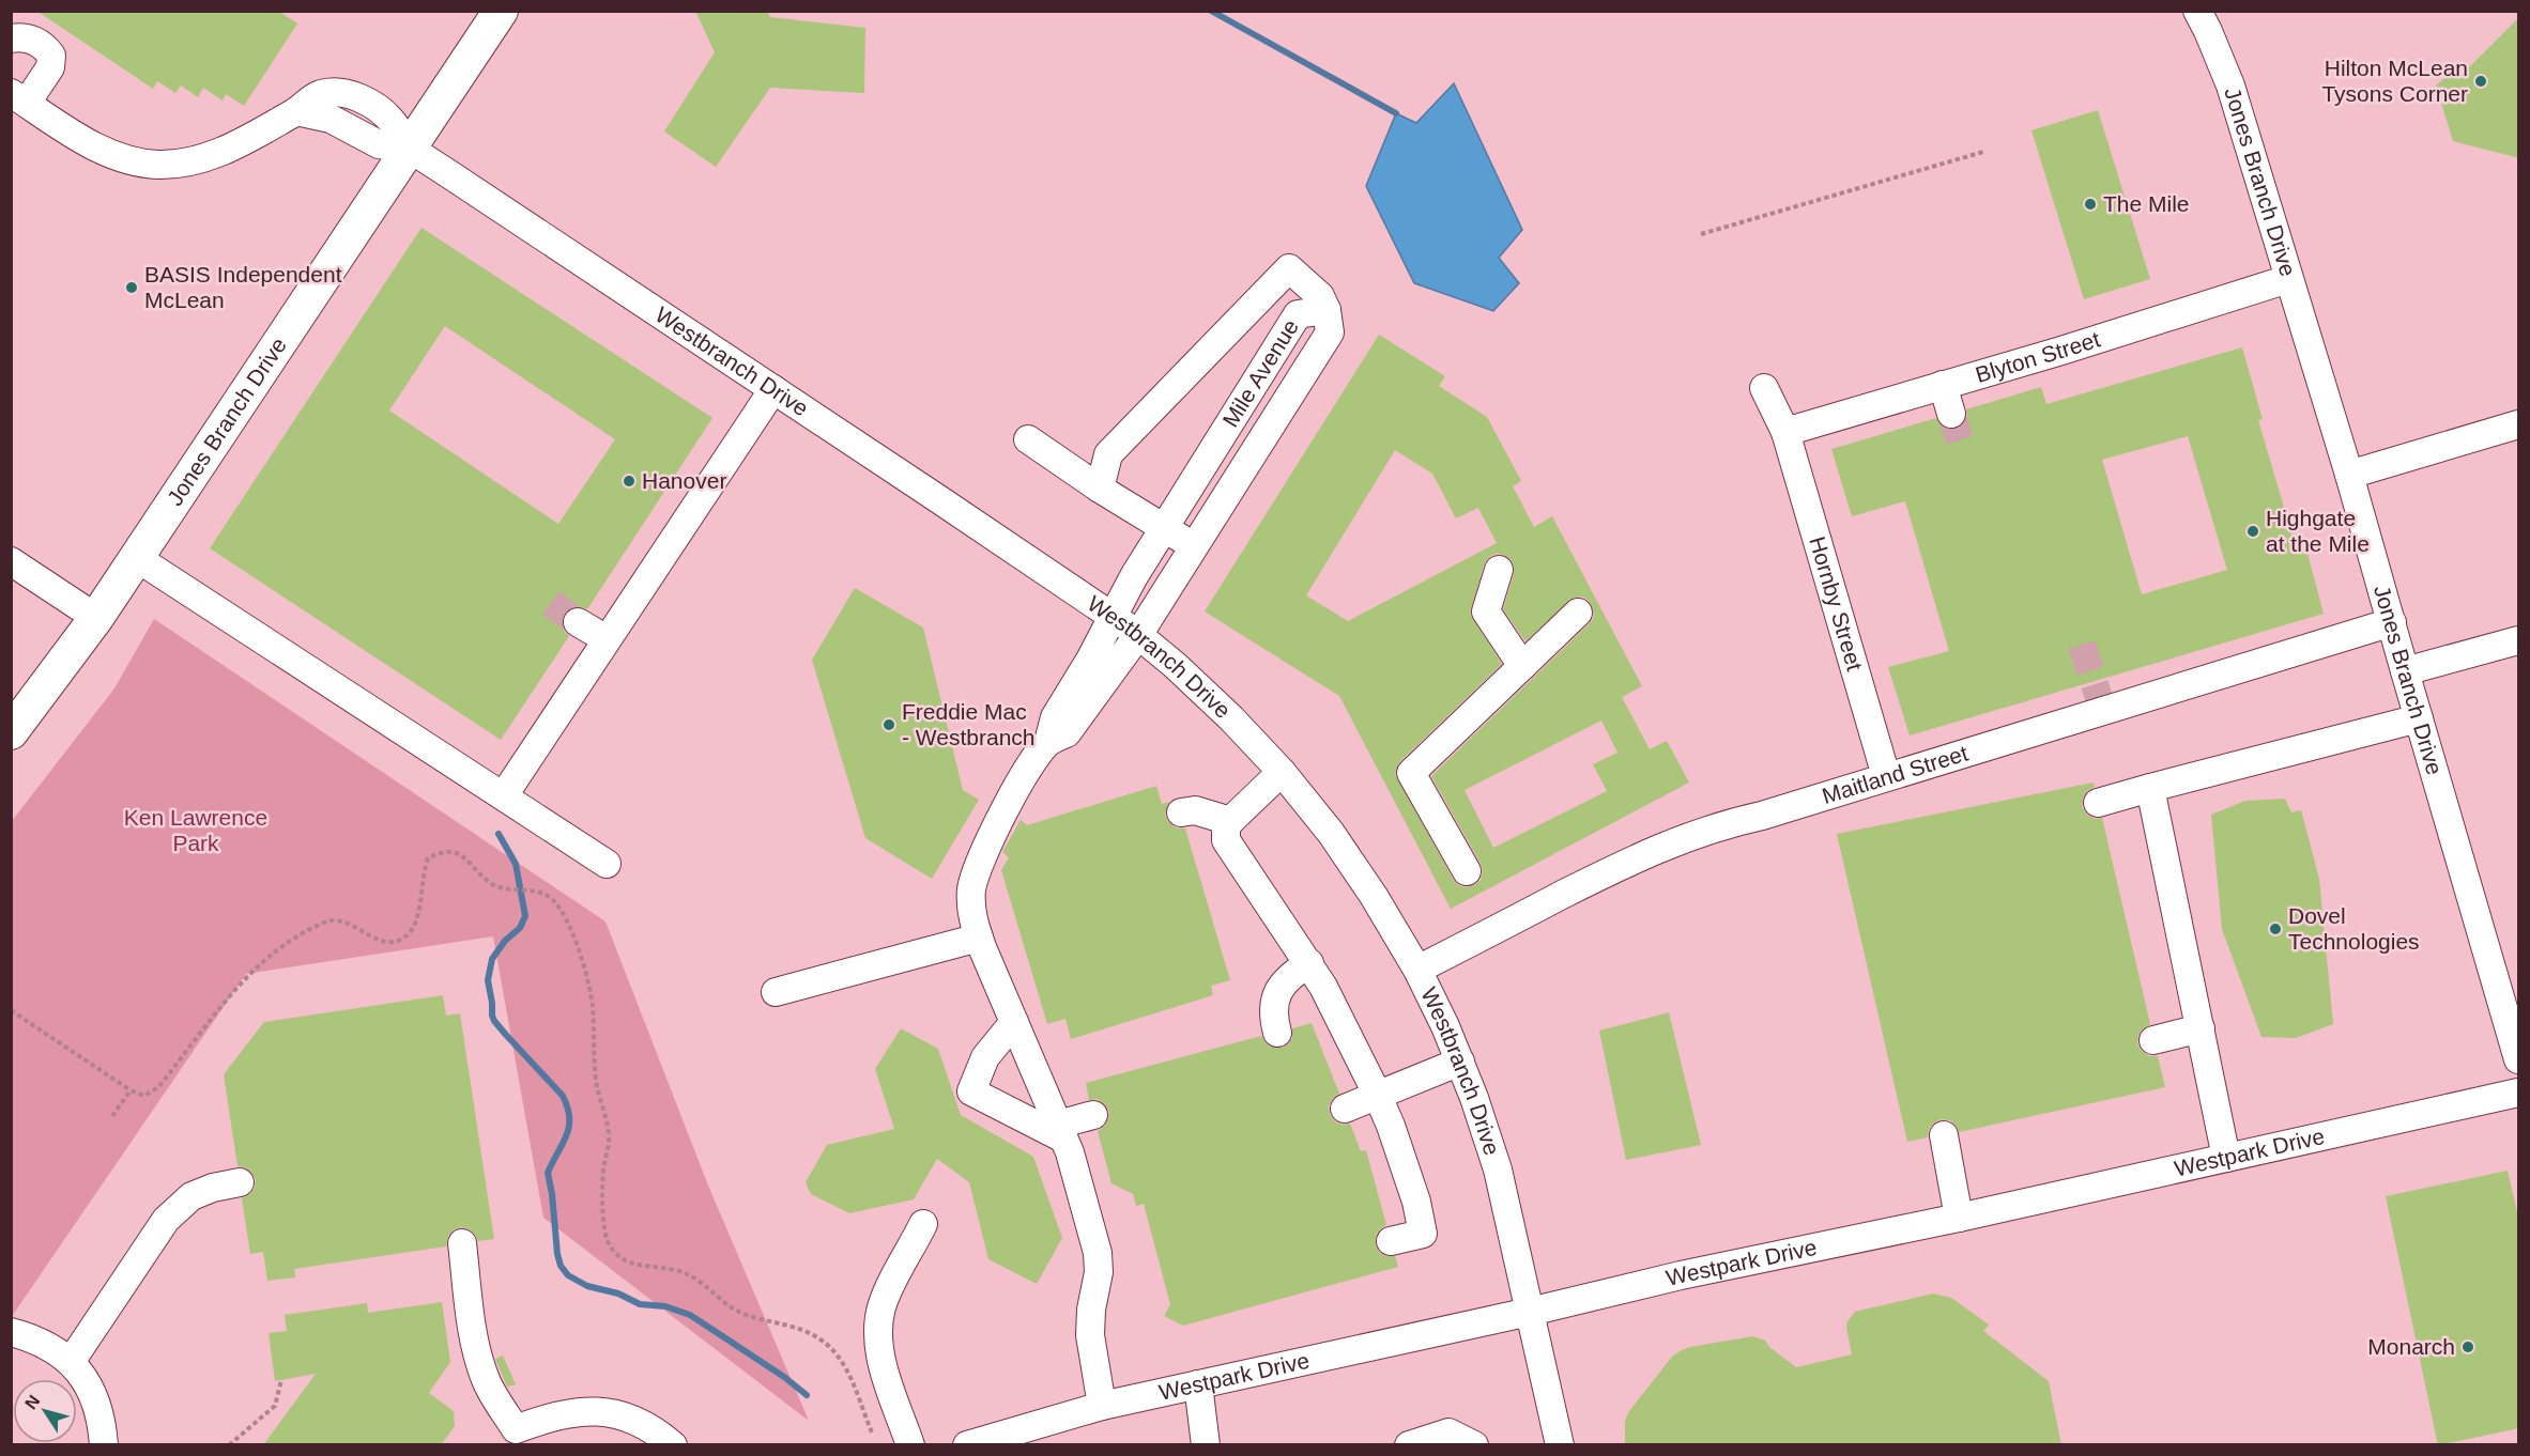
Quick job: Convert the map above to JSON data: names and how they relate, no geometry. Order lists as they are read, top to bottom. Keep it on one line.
{"streets":{"main road":["Jones Branch Drive"],"street":["Blyton Street","Westbranch Drive","Mile Avenue","Hornby Street","Maitland Street","Westpark Drive"]},"crossings":[["Jones Branch Drive","Blyton Street"],["Jones Branch Drive","Westbranch Drive"],["Jones Branch Drive","Maitland Street"],["Blyton Street","Hornby Street"],["Westbranch Drive","Mile Avenue"],["Westbranch Drive","Maitland Street"],["Westbranch Drive","Westpark Drive"],["Hornby Street","Maitland Street"]],"parks":["Ken Lawrence Park"],"places":["Hilton McLean Tysons Corner","The Mile","BASIS Independent McLean","Hanover","Highgate at the Mile","Freddie Mac - Westbranch","Dovel Technologies","Monarch"],"north":"top left"}
